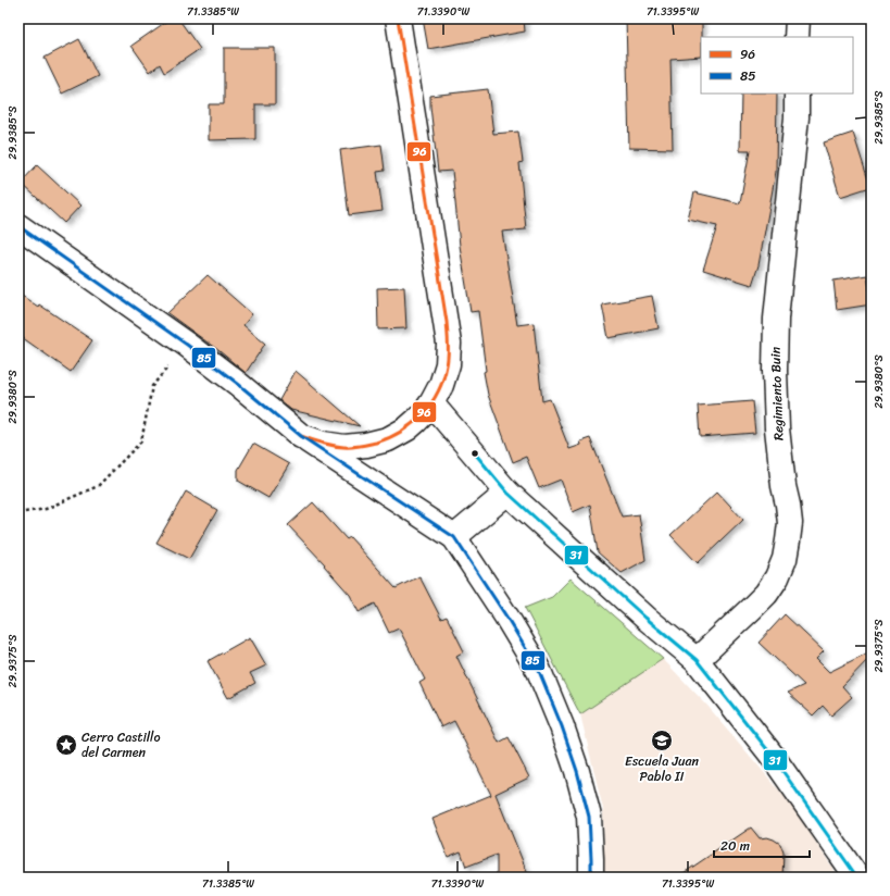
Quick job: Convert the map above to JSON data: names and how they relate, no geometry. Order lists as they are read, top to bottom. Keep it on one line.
{"streets":{"street":["Regimiento Buin"]},"places":{"school or university":["Escuela Juan Pablo II"],"place":["Cerro Castillo del Carmen"]},"lines":["transit line 96","transit line 85","transit line 31"],"legend":["96","85"],"scale_bar":"20 m","coordinates":["71.3385°W","71.3390°W","71.3395°W","29.9385°S","29.9380°S","29.9375°S"]}
